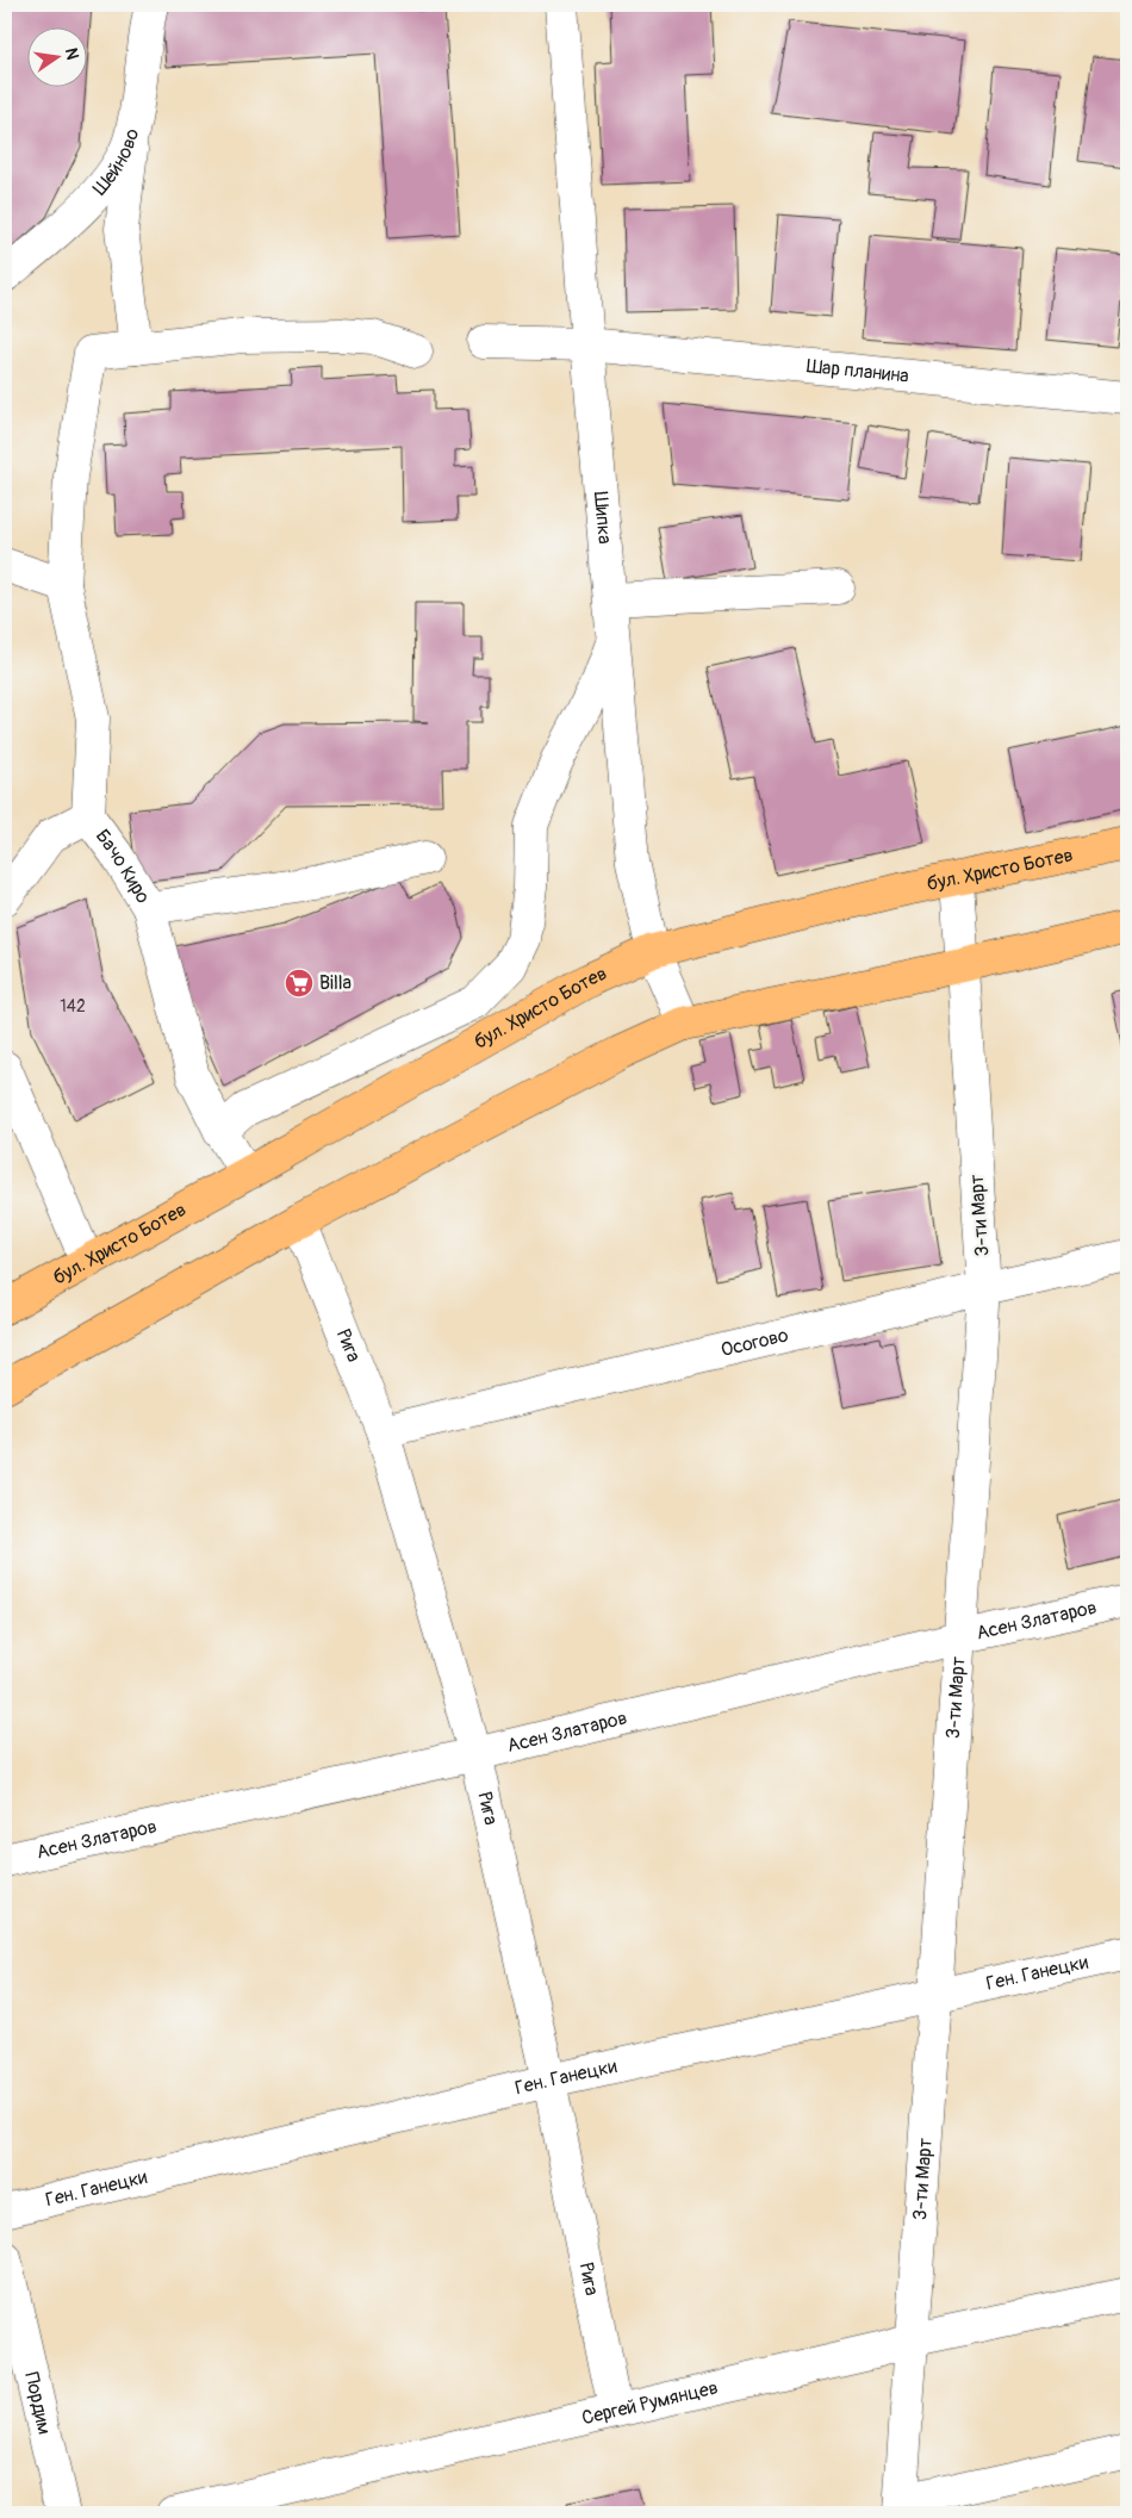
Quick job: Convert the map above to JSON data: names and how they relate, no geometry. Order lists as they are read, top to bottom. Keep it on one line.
{"streets":{"main road":["бул. Христо Ботев"],"street":["Шейново","Шар планина","Шипка","Бачо Киро","3-ти Март","Осогово","Рига","Асен Златаров","Ген. Ганецки","Сергей Румянцев","Пордим"]},"crossings":[["Шар планина","Шипка"],["Шипка","бул. Христо Ботев"],["бул. Христо Ботев","3-ти Март"],["3-ти Март","Осогово"],["3-ти Март","Асен Златаров"],["3-ти Март","Ген. Ганецки"],["3-ти Март","Сергей Румянцев"],["Осогово","Рига"],["Рига","Асен Златаров"],["Рига","Ген. Ганецки"],["Рига","Сергей Румянцев"]],"places":{"supermarket":["Billa"]},"house_numbers":["142"],"north":"right"}
